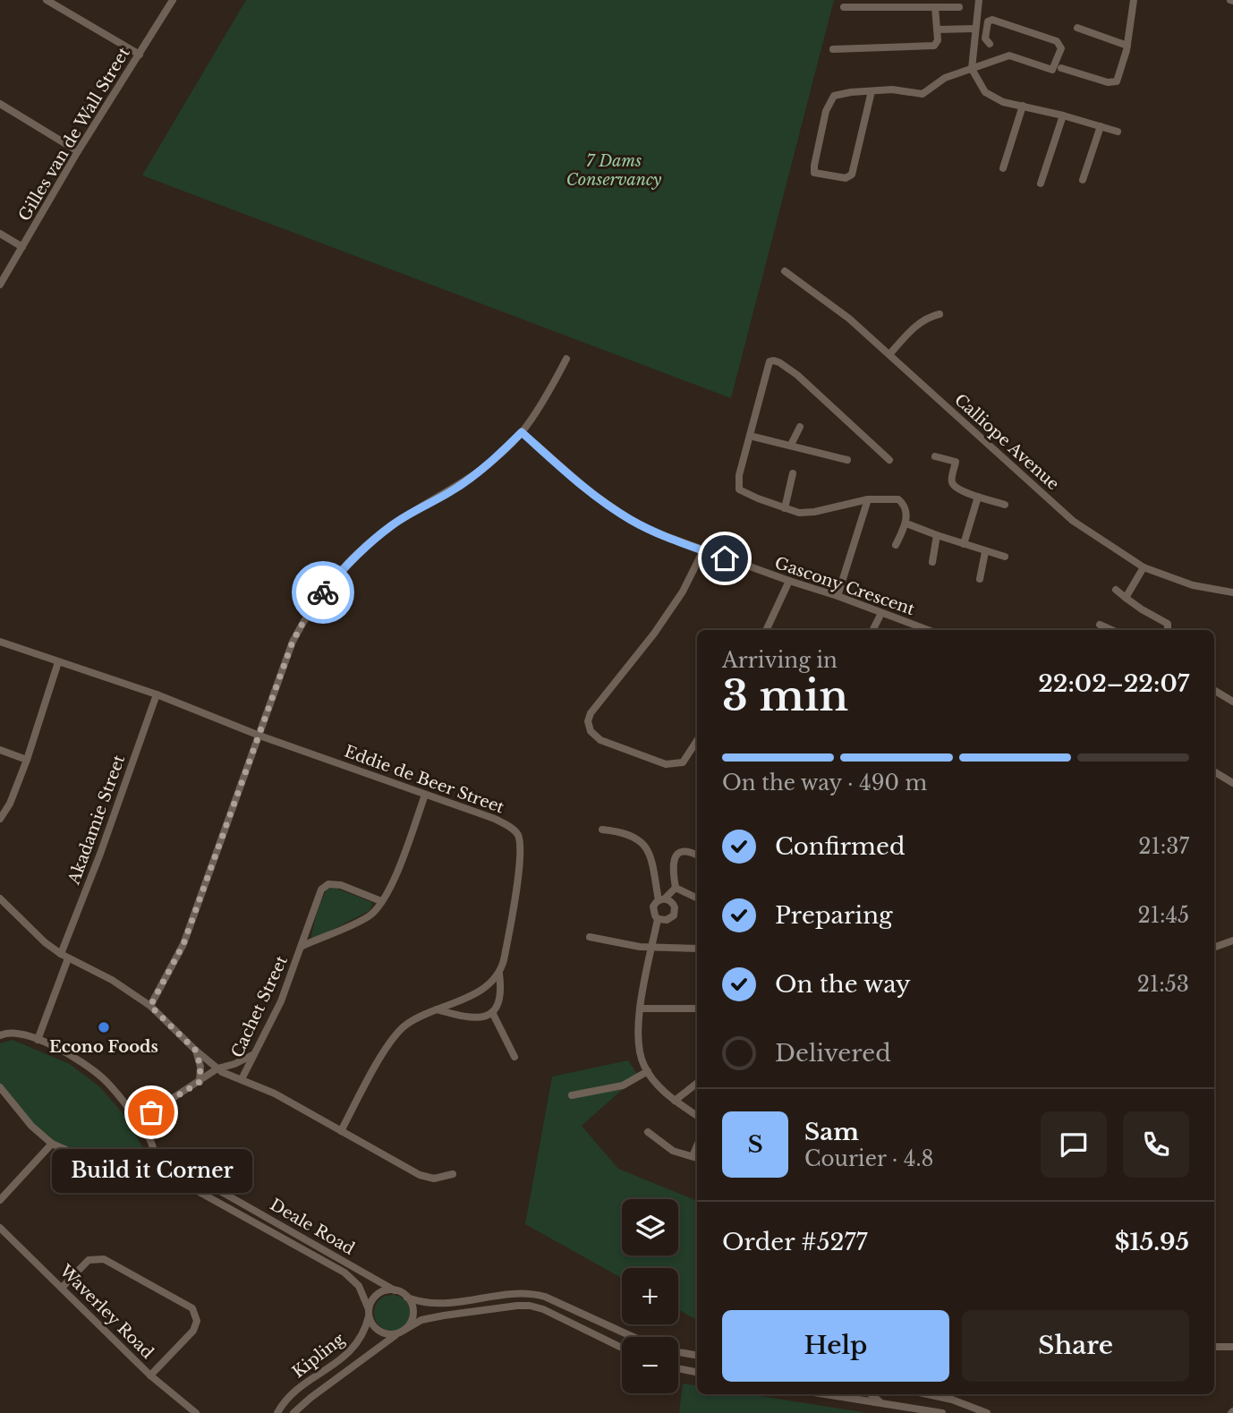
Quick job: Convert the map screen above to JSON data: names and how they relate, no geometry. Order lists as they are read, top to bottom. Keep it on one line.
{"streets":{"street":["Gilles van de Wall Street","Calliope Avenue","Gascony Crescent","Eddie de Beer Street","Akadamie Street","Cachet Street","Deale Road","Waverley Road","Kipling"]},"crossings":[["Eddie de Beer Street","Akadamie Street"],["Eddie de Beer Street","Cachet Street"],["Akadamie Street","Deale Road"],["Cachet Street","Deale Road"],["Deale Road","Kipling"]],"parks":["7 Dams Conservancy"],"places":["Econo Foods","Build it Corner"],"page":{"heading":["3 min","Arriving in","22:02–22:07"],"panel":["Sam","Courier · 4.8","Order #5277","$15.95"],"bar":"On the way · 490 m","list":[["Confirmed","21:37"],["Preparing","21:45"],["On the way","21:53"],"Delivered"],"round":"S","bubble":"Build it Corner","map_buttons":["+","−"],"buttons":["Help","Share"]}}
